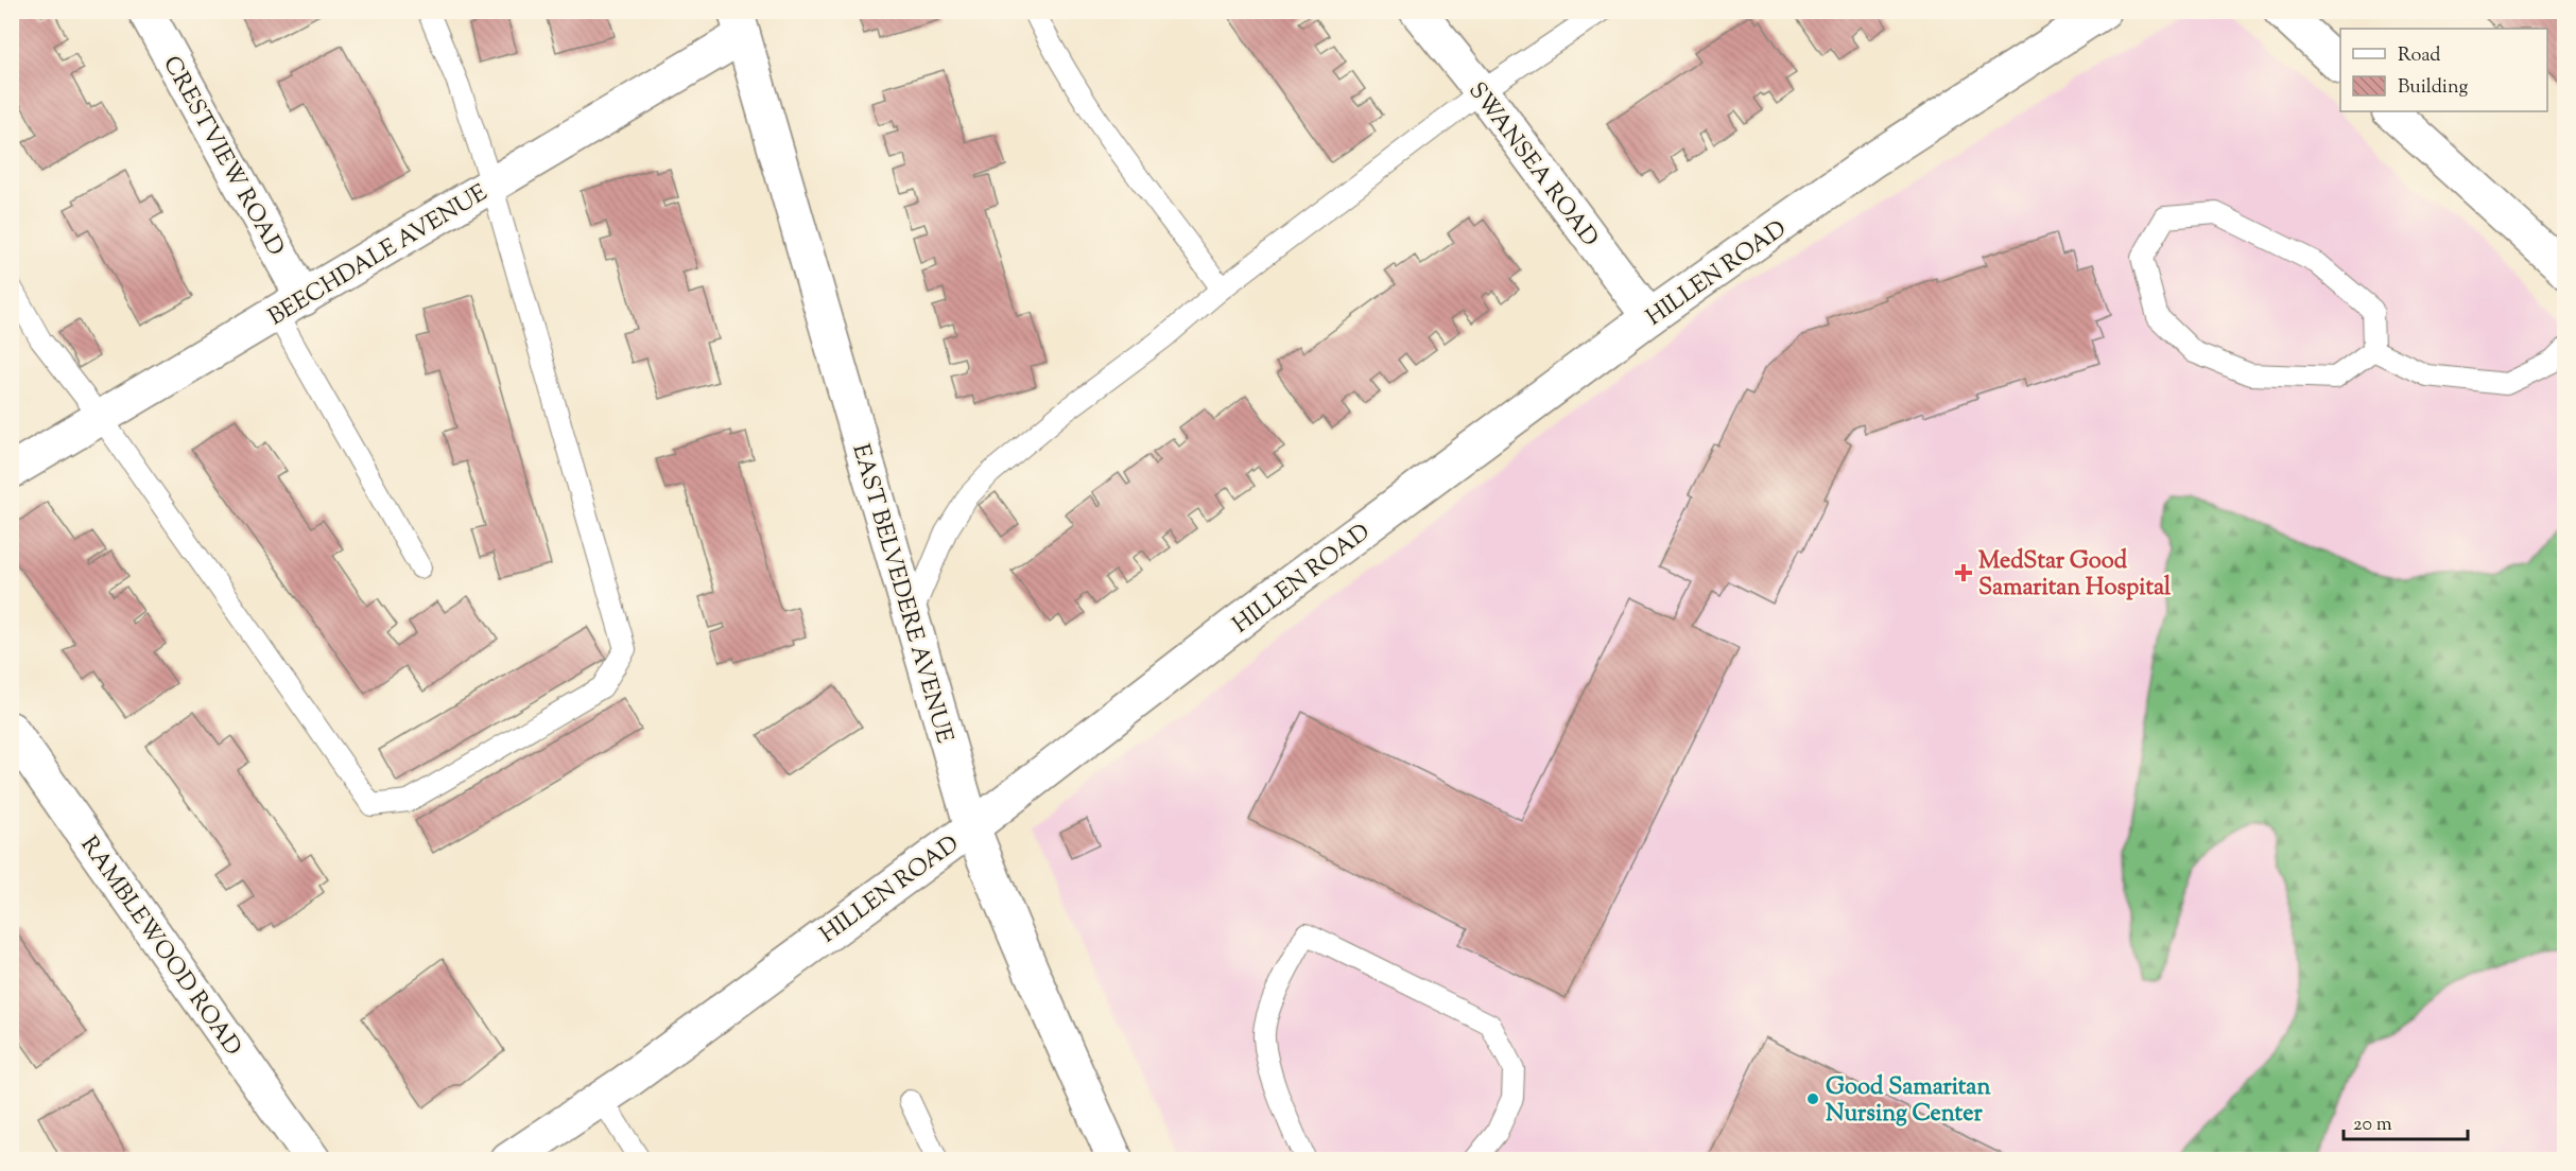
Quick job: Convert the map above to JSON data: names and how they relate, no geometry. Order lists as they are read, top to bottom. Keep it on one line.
{"streets":{"street":["CRESTVIEW ROAD","SWANSEA ROAD","BEECHDALE AVENUE","HILLEN ROAD","EAST BELVEDERE AVENUE","RAMBLEWOOD ROAD"]},"crossings":[["CRESTVIEW ROAD","BEECHDALE AVENUE"],["SWANSEA ROAD","HILLEN ROAD"],["BEECHDALE AVENUE","EAST BELVEDERE AVENUE"],["HILLEN ROAD","EAST BELVEDERE AVENUE"]],"places":{"health":["MedStar Good Samaritan Hospital"],"other":["Good Samaritan Nursing Center"]},"legend":["Road","Building"],"scale_bar":"20 m"}
